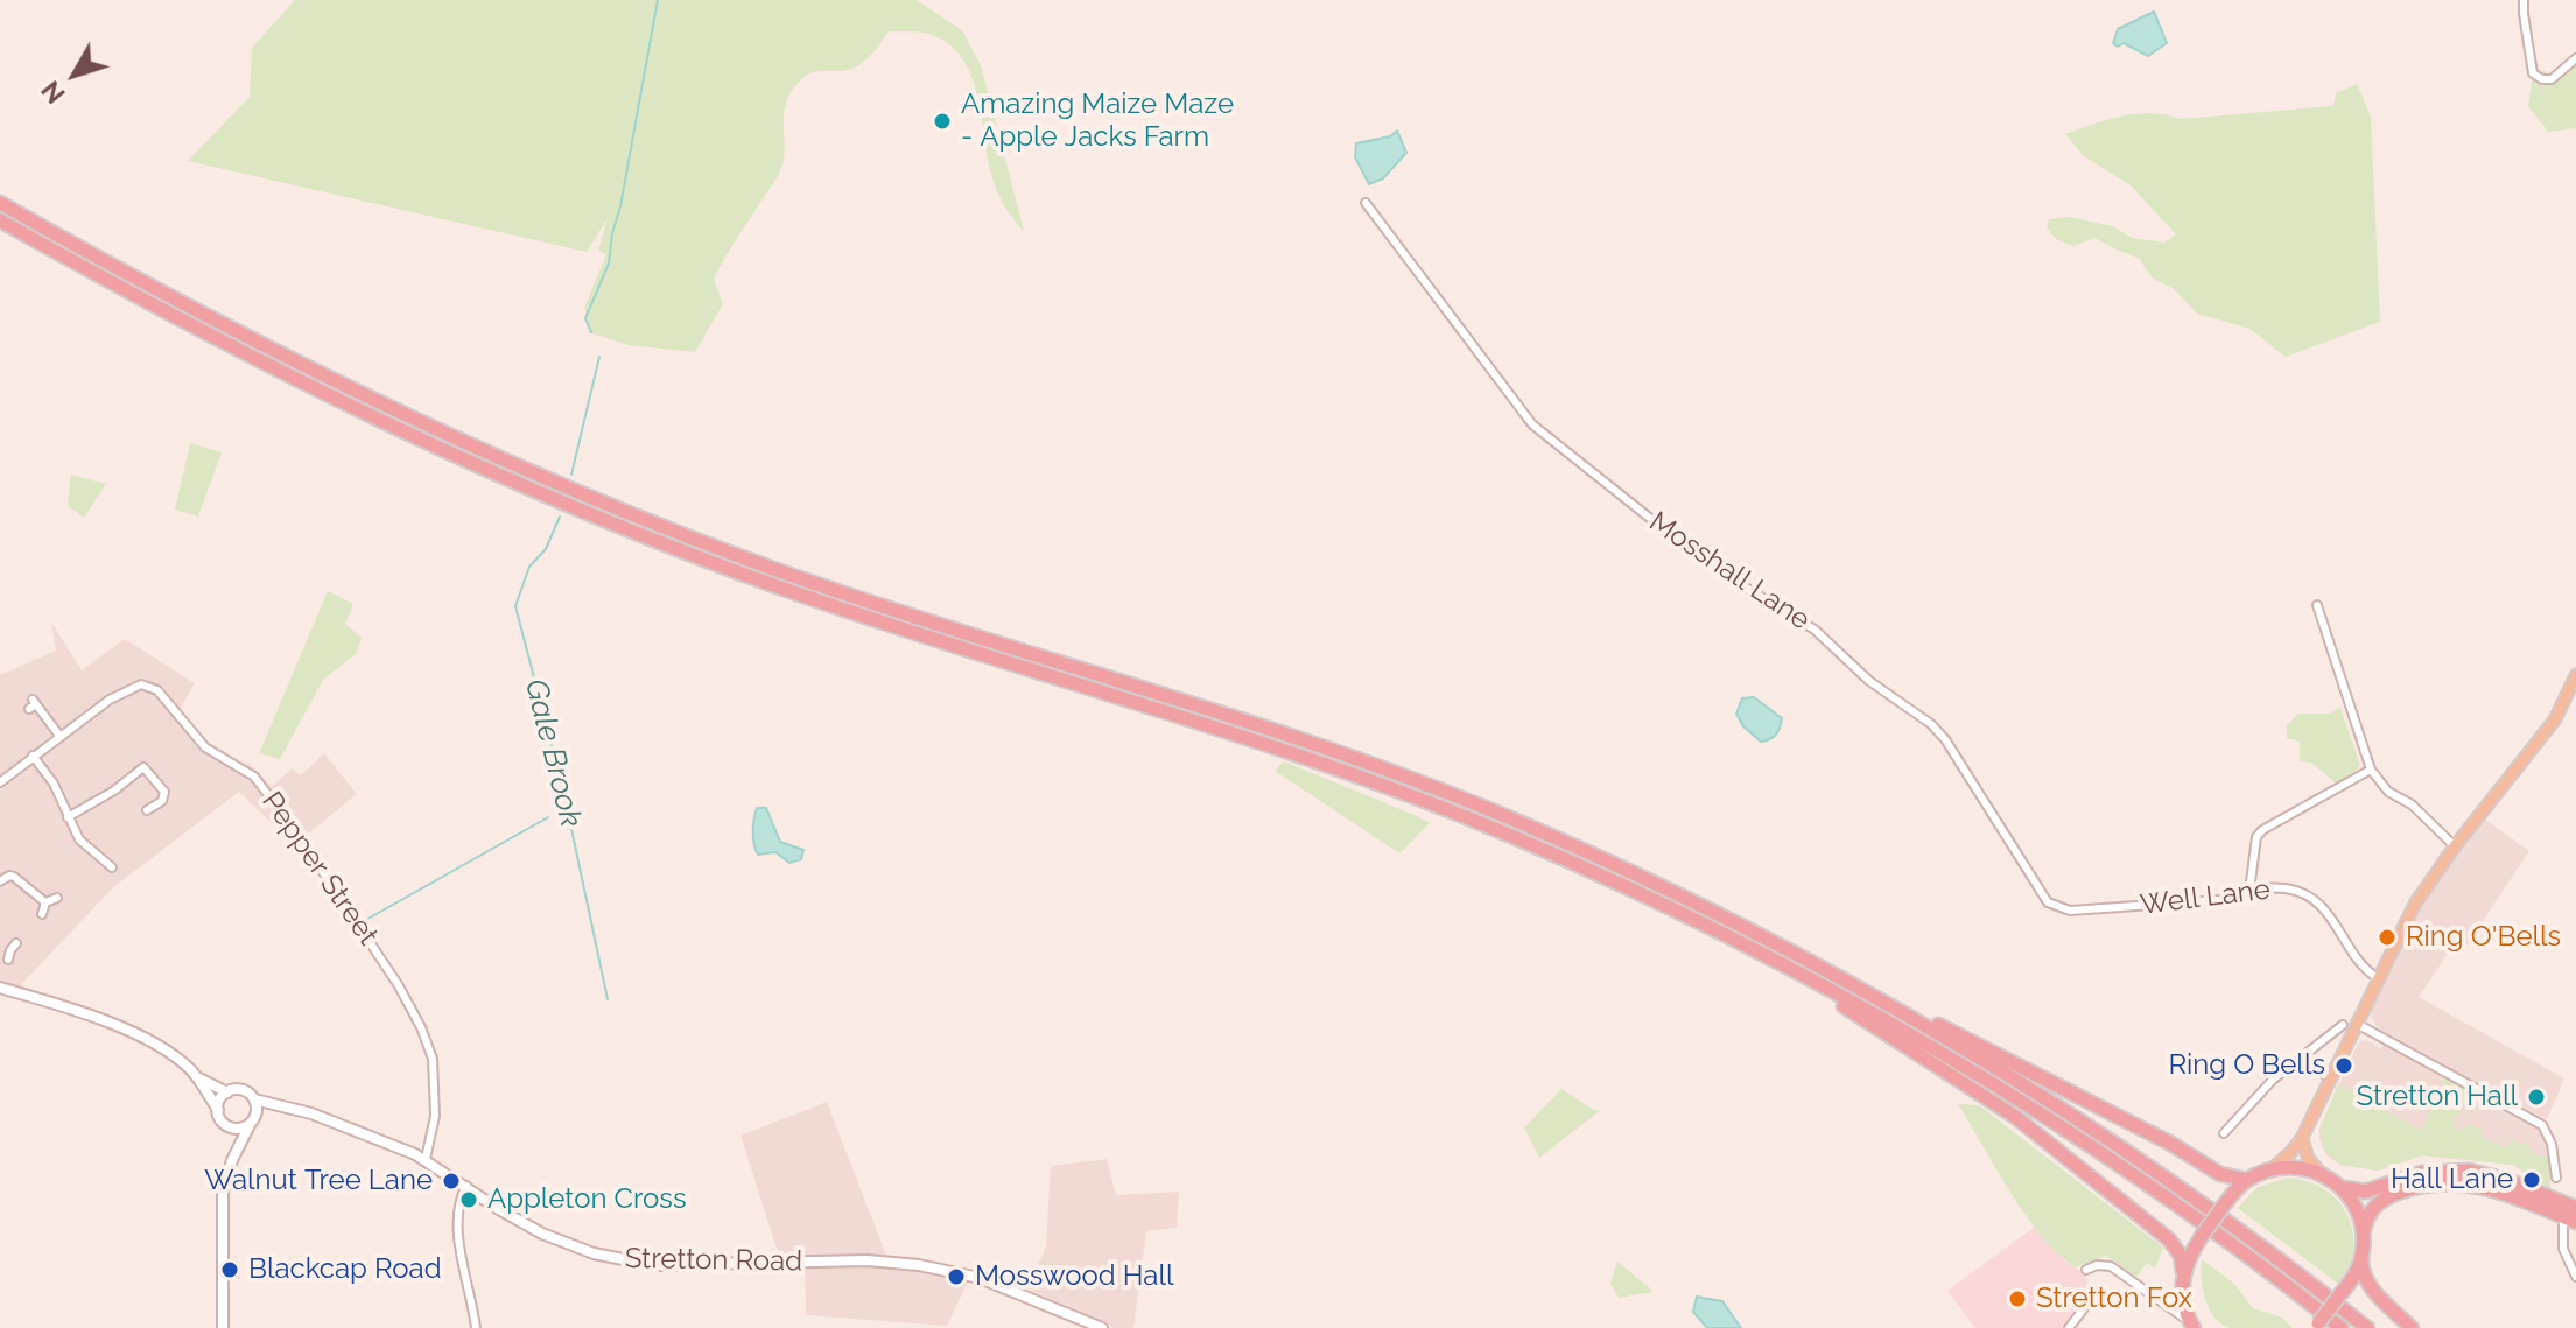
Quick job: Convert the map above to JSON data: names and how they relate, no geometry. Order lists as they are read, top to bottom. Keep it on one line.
{"streets":{"main road":["Stretton Road"],"street":["Mosshall Lane","Pepper Street","Well Lane"]},"crossings":[["Mosshall Lane","Well Lane"],["Pepper Street","Stretton Road"]],"water":["Gale Brook"],"places":["Amazing Maize Maze - Apple Jacks Farm","Ring O'Bells","Ring O Bells","Stretton Hall","Hall Lane","Walnut Tree Lane","Appleton Cross","Blackcap Road","Mosswood Hall","Stretton Fox"],"north":"bottom left"}
